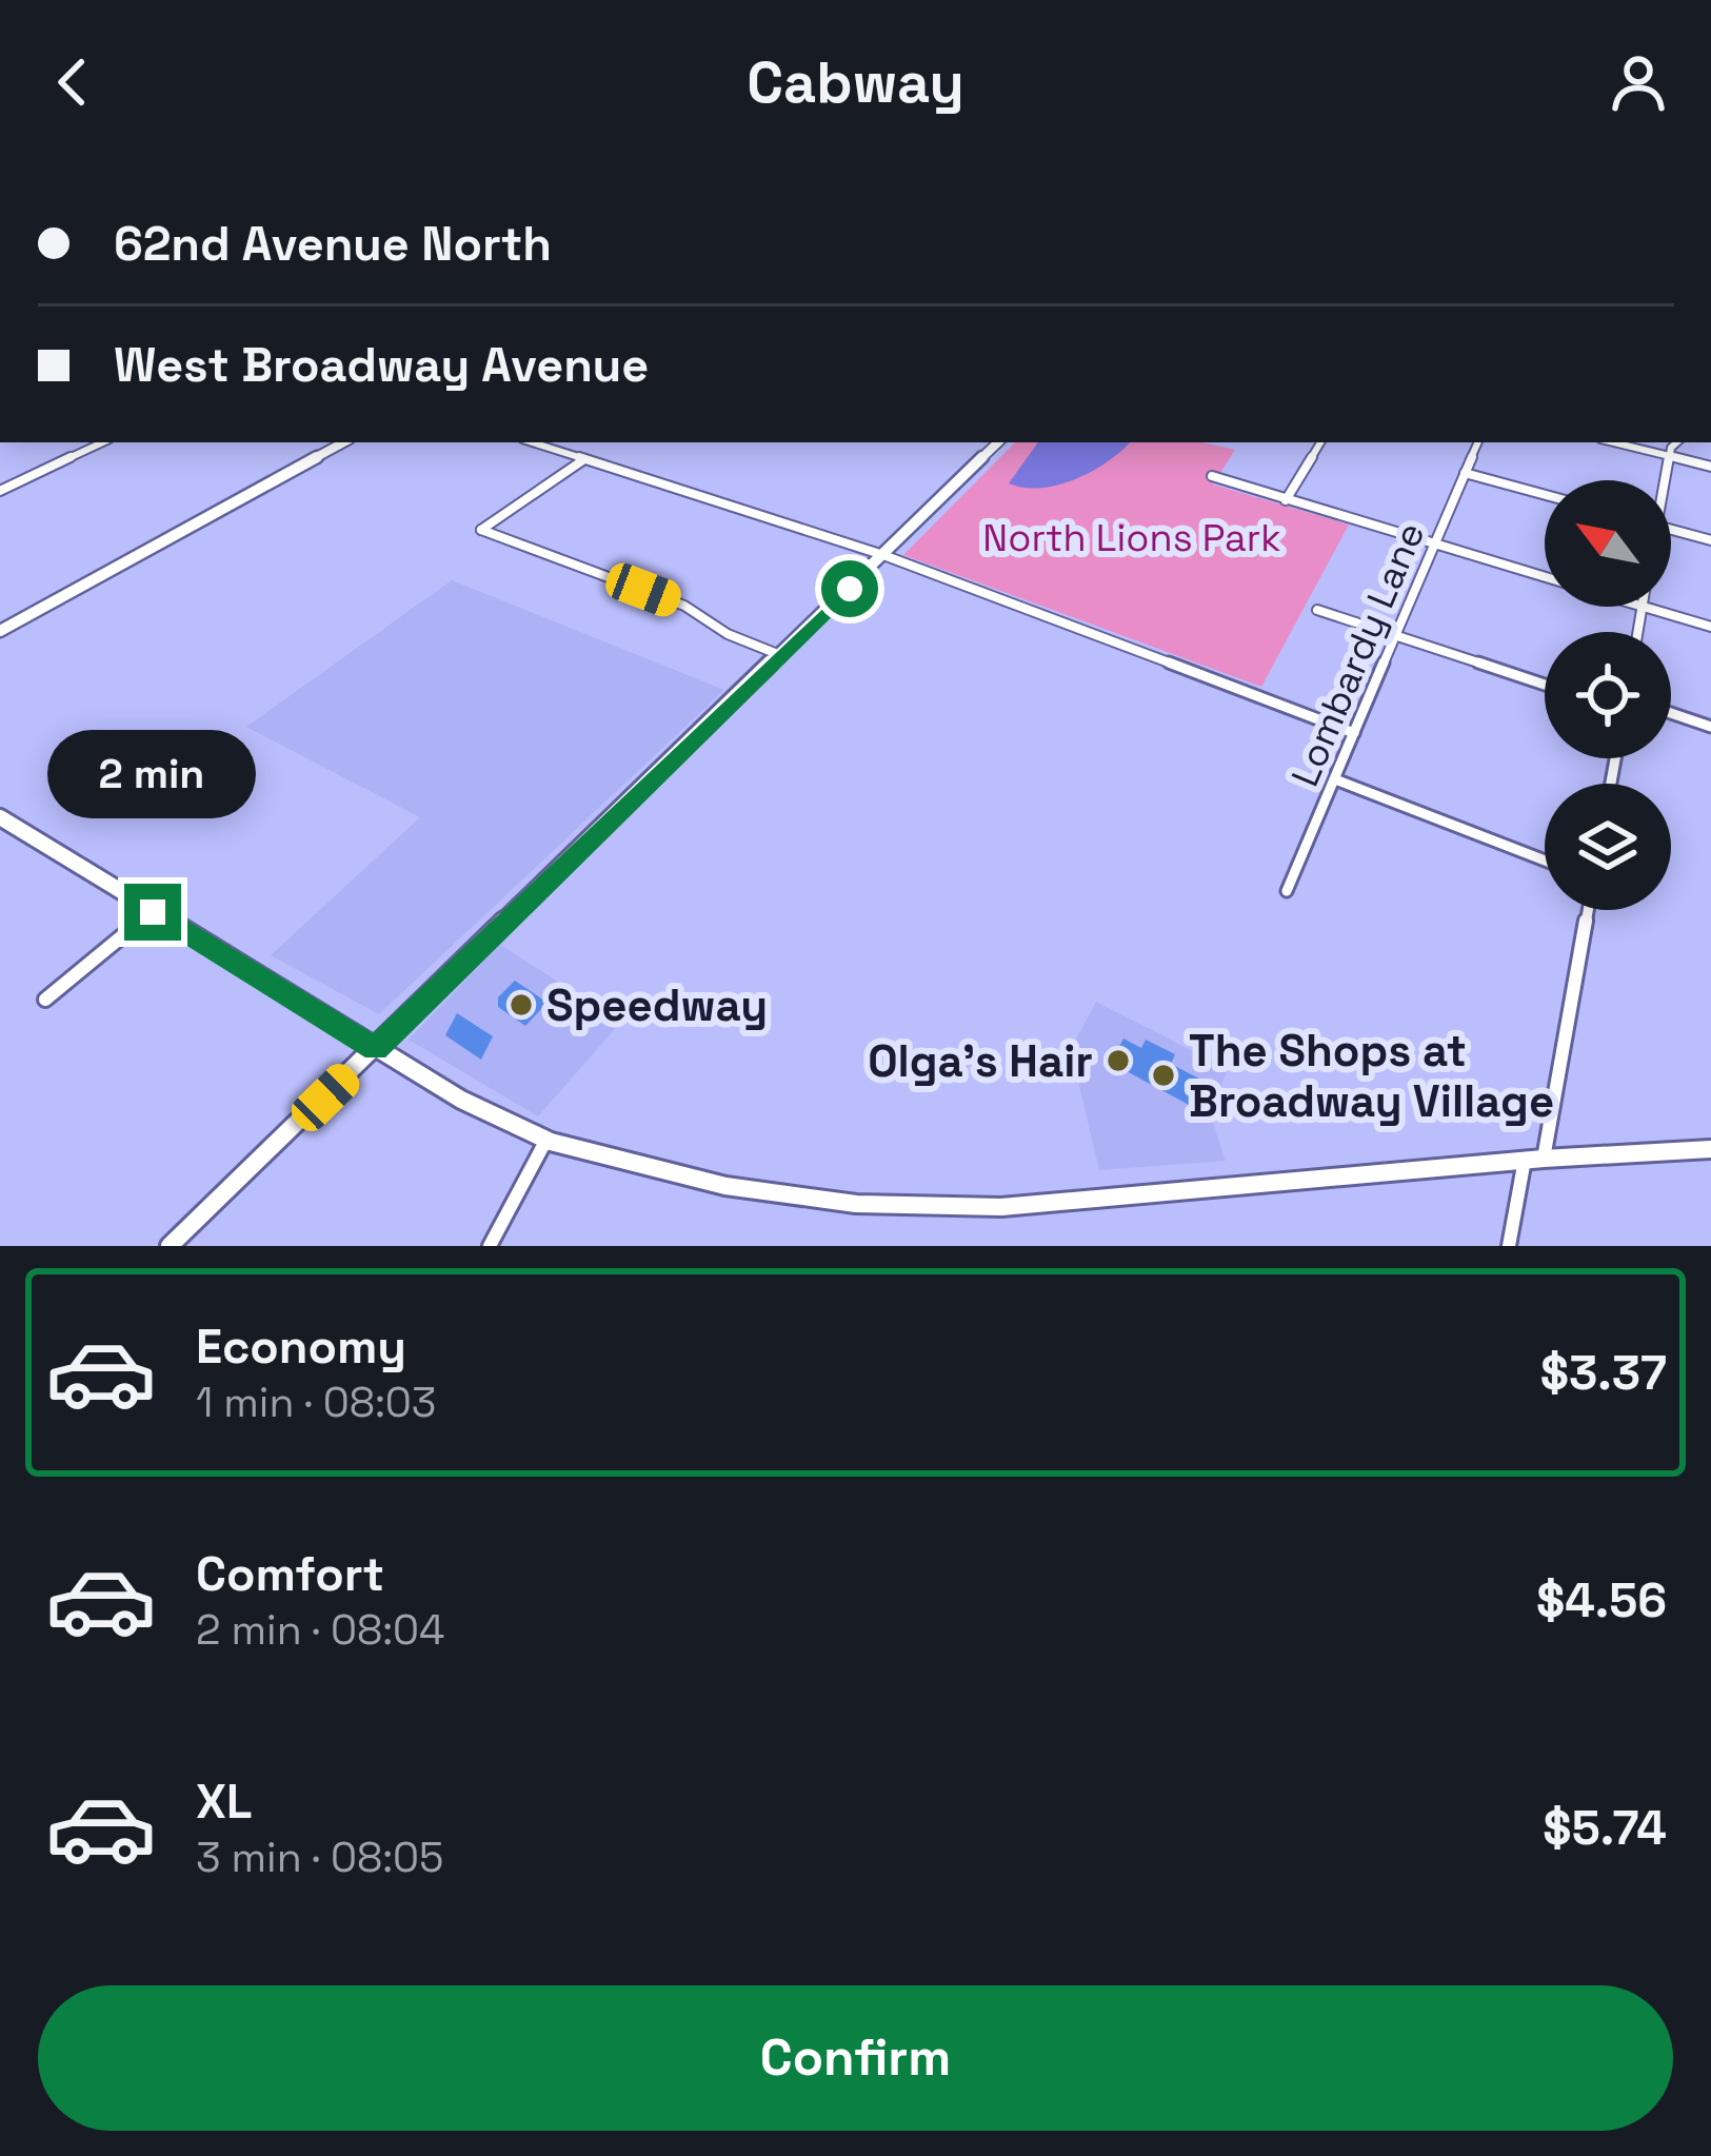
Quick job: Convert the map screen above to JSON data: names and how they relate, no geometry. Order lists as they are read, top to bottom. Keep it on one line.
{"streets":{"street":["Lombardy Lane"]},"parks":["North Lions Park"],"places":["Speedway","Olga's Hair","The Shops at Broadway Village"],"north":"top left","page":{"header":"Cabway","banner":["62nd Avenue North","West Broadway Avenue"],"bubble":"2 min","list":[{"name":"Economy","note":"1 min · 08:03","value":"$3.37"},{"name":"Comfort","note":"2 min · 08:04","value":"$4.56"},{"name":"XL","note":"3 min · 08:05","value":"$5.74"}],"buttons":"Confirm"}}
